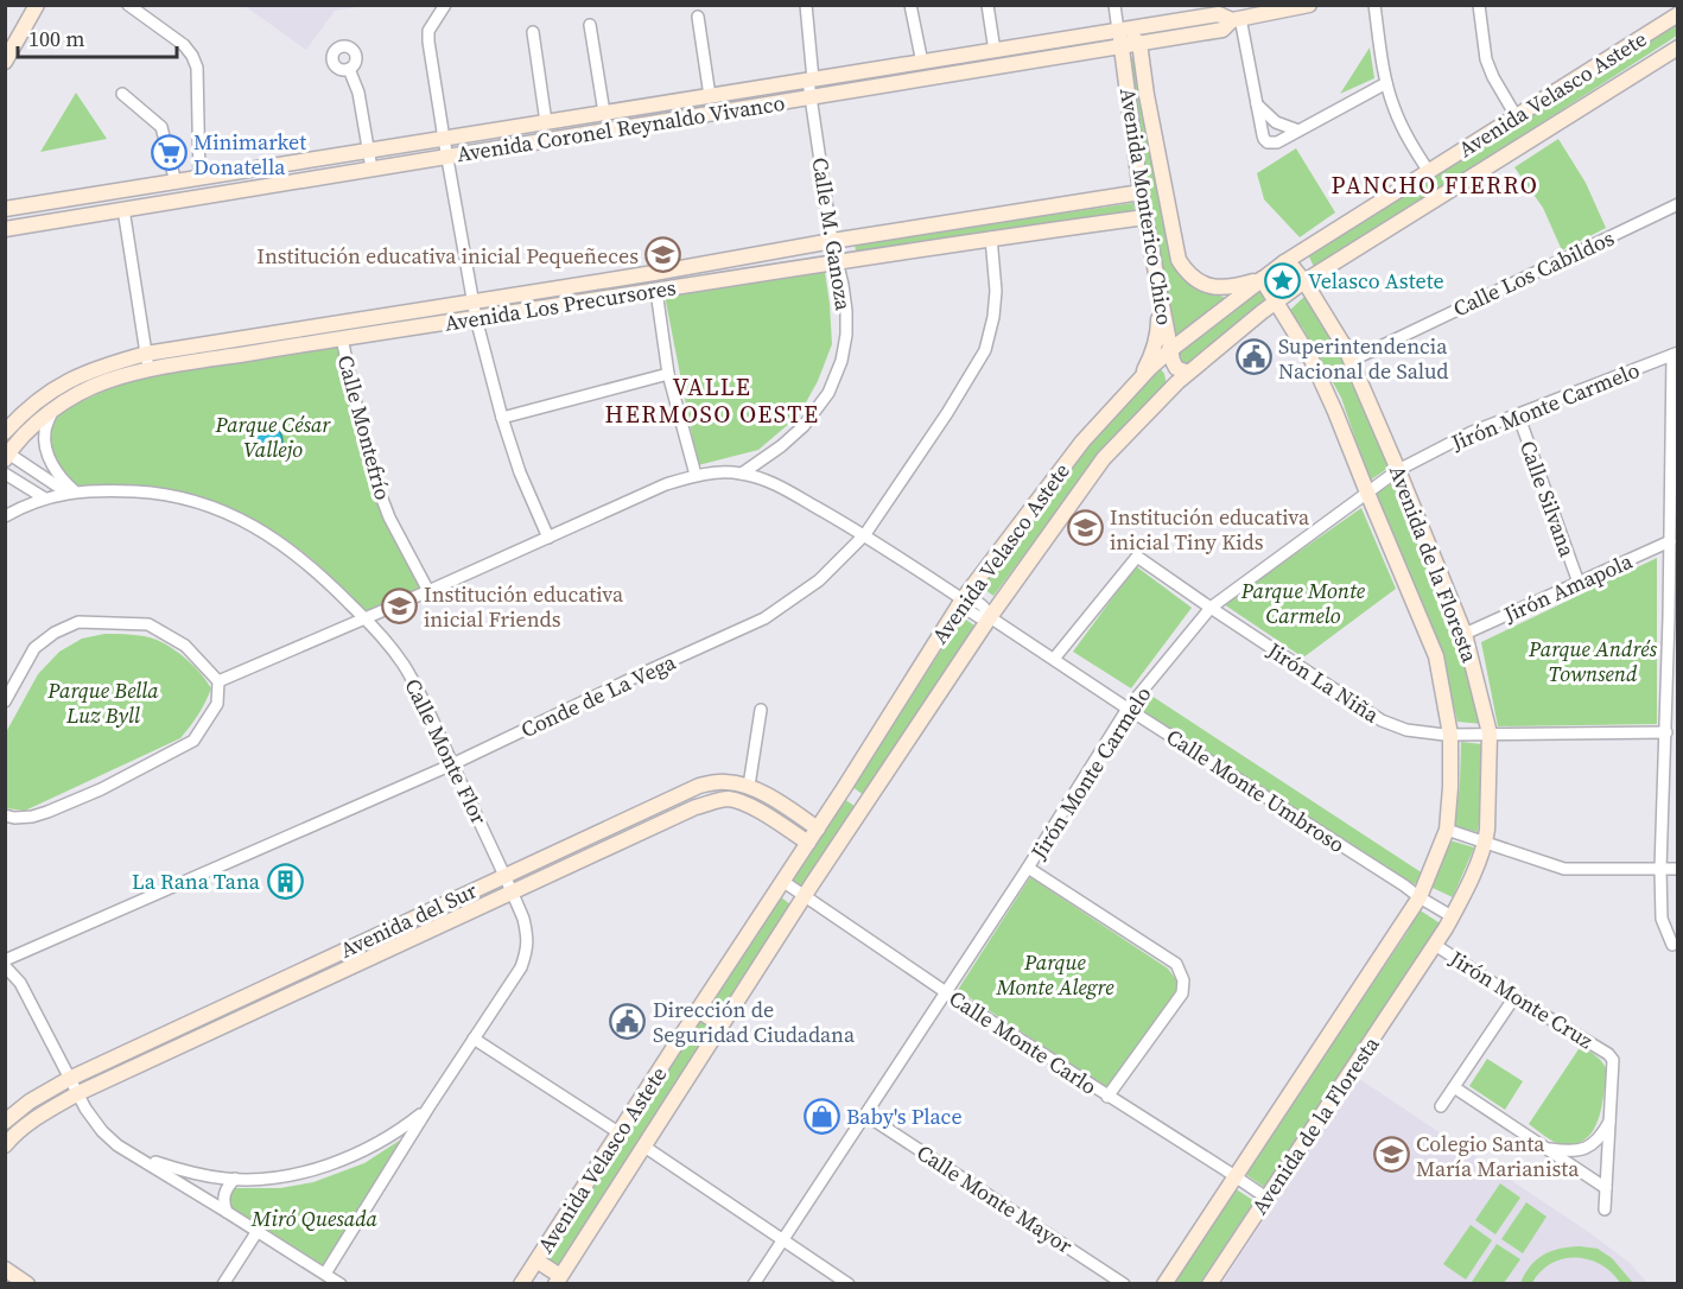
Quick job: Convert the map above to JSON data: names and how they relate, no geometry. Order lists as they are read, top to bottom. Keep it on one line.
{"streets":{"street":["Avenida Velasco Astete","Avenida Coronel Reynaldo Vivanco","Avenida Monterico Chico","Calle M. Ganoza","Calle Los Cabildos","Avenida Los Precursores","Jirón Monte Carmelo","Calle Montefrío","Calle Silvana","Avenida de la Floresta","Jirón Amapola","Jirón La Niña","Conde de La Vega","Calle Monte Flor","Calle Monte Umbroso","Avenida del Sur","Jirón Monte Cruz","Calle Monte Carlo","Calle Monte Mayor"]},"crossings":[["Avenida Velasco Astete","Avenida Monterico Chico"],["Avenida Velasco Astete","Avenida de la Floresta"],["Avenida Velasco Astete","Calle Monte Umbroso"],["Avenida Velasco Astete","Avenida del Sur"],["Avenida Velasco Astete","Calle Monte Carlo"],["Avenida Coronel Reynaldo Vivanco","Avenida Monterico Chico"],["Avenida Coronel Reynaldo Vivanco","Calle M. Ganoza"],["Avenida Monterico Chico","Avenida Los Precursores"],["Avenida Monterico Chico","Avenida de la Floresta"],["Calle M. Ganoza","Avenida Los Precursores"],["Calle M. Ganoza","Calle Monte Umbroso"],["Calle Los Cabildos","Avenida de la Floresta"],["Avenida Los Precursores","Calle Montefrío"],["Avenida Los Precursores","Conde de La Vega"],["Jirón Monte Carmelo","Calle Silvana"],["Jirón Monte Carmelo","Avenida de la Floresta"],["Jirón Monte Carmelo","Jirón La Niña"],["Jirón Monte Carmelo","Calle Monte Umbroso"],["Jirón Monte Carmelo","Calle Monte Carlo"],["Jirón Monte Carmelo","Calle Monte Mayor"],["Calle Montefrío","Calle Monte Umbroso"],["Calle Silvana","Jirón Amapola"],["Avenida de la Floresta","Jirón Amapola"],["Avenida de la Floresta","Jirón La Niña"],["Avenida de la Floresta","Calle Monte Umbroso"],["Avenida de la Floresta","Jirón Monte Cruz"],["Avenida de la Floresta","Calle Monte Carlo"],["Jirón La Niña","Calle Monte Umbroso"],["Conde de La Vega","Calle Monte Flor"],["Conde de La Vega","Calle Monte Umbroso"],["Calle Monte Flor","Calle Monte Umbroso"],["Calle Monte Flor","Avenida del Sur"]],"districts":["PANCHO FIERRO","VALLE HERMOSO OESTE"],"parks":["Parque César Vallejo","Parque Monte Carmelo","Parque Andrés Townsend","Parque Bella Luz Byll","Parque Monte Alegre","Miró Quesada"],"places":{"supermarket":["Minimarket Donatella"],"school or university":["Institución educativa inicial Pequeñeces","Institución educativa inicial Tiny Kids","Institución educativa inicial Friends","Colegio Santa María Marianista"],"place":["Velasco Astete"],"public building":["Superintendencia Nacional de Salud","Dirección de Seguridad Ciudadana"],"building":["La Rana Tana"],"shop":["Baby's Place"]},"scale_bar":"100 m"}
